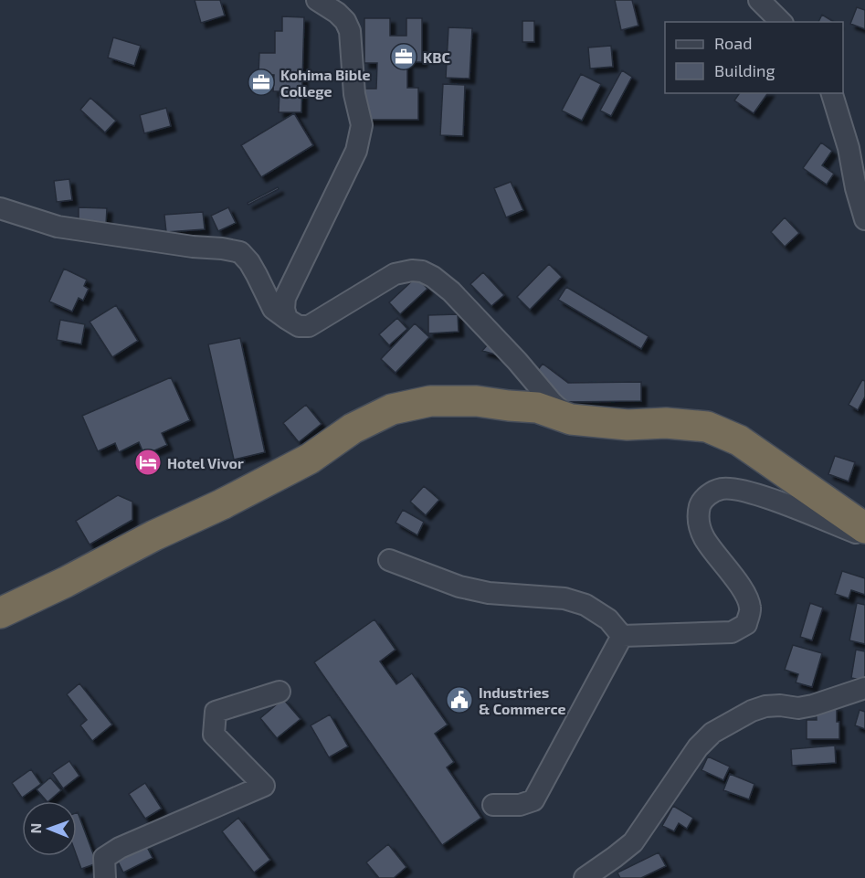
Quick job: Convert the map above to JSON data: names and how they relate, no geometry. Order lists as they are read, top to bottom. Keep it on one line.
{"places":{"office":["KBC","Kohima Bible College"],"hotel":["Hotel Vivor"],"public building":["Industries & Commerce"]},"legend":["Road","Building"],"north":"left"}
